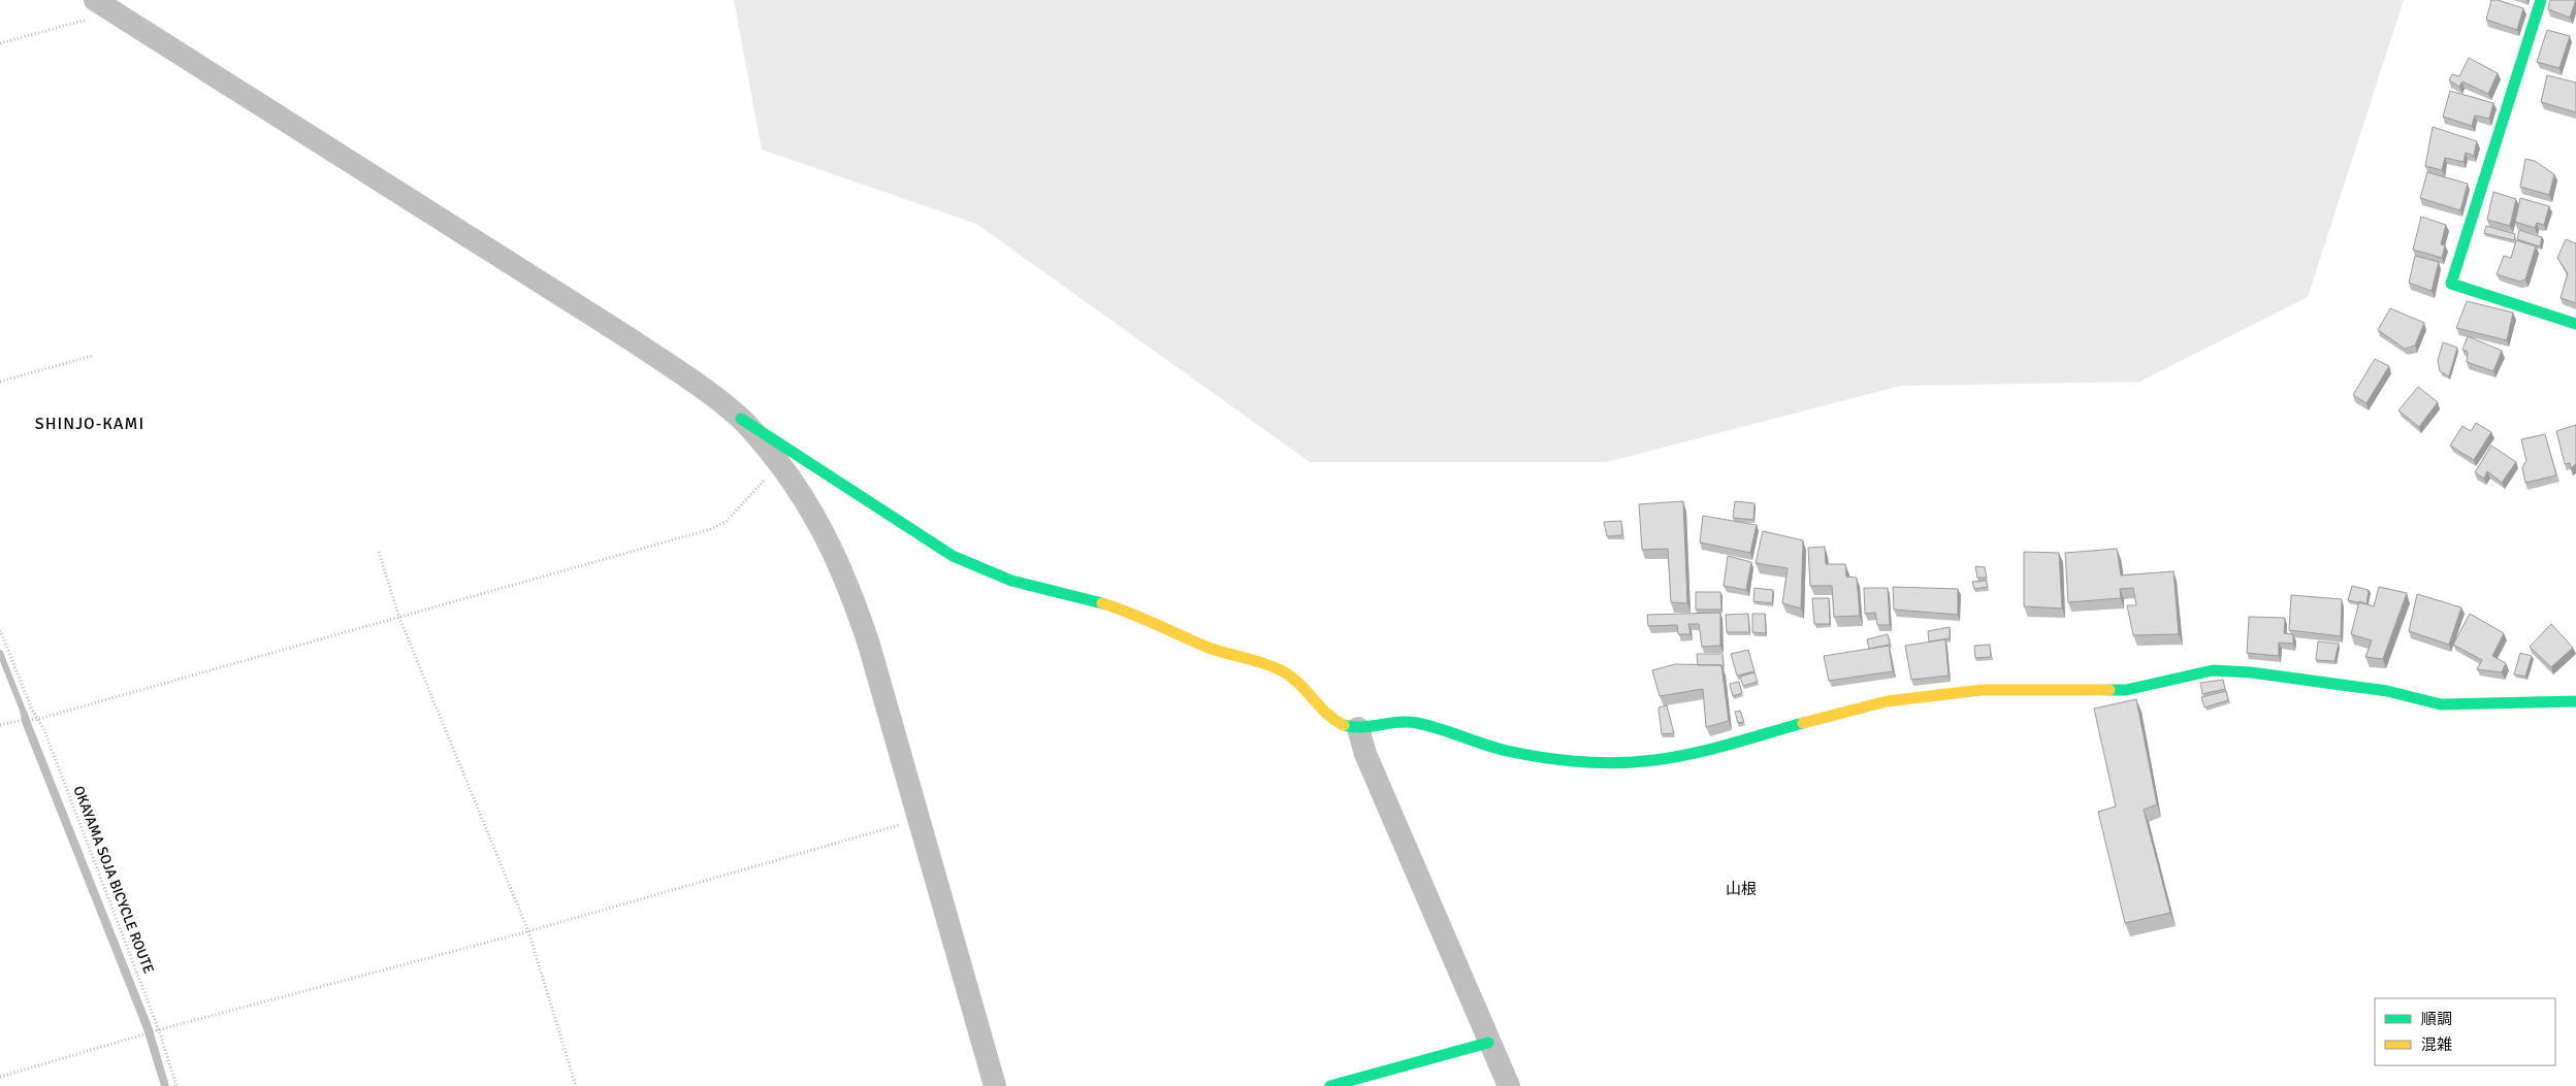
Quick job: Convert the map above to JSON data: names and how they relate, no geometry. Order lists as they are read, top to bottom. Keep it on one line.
{"streets":{"path":["OKAYAMA SOJA BICYCLE ROUTE"]},"districts":["SHINJO-KAMI","山根"],"legend":["順調","混雑"]}
